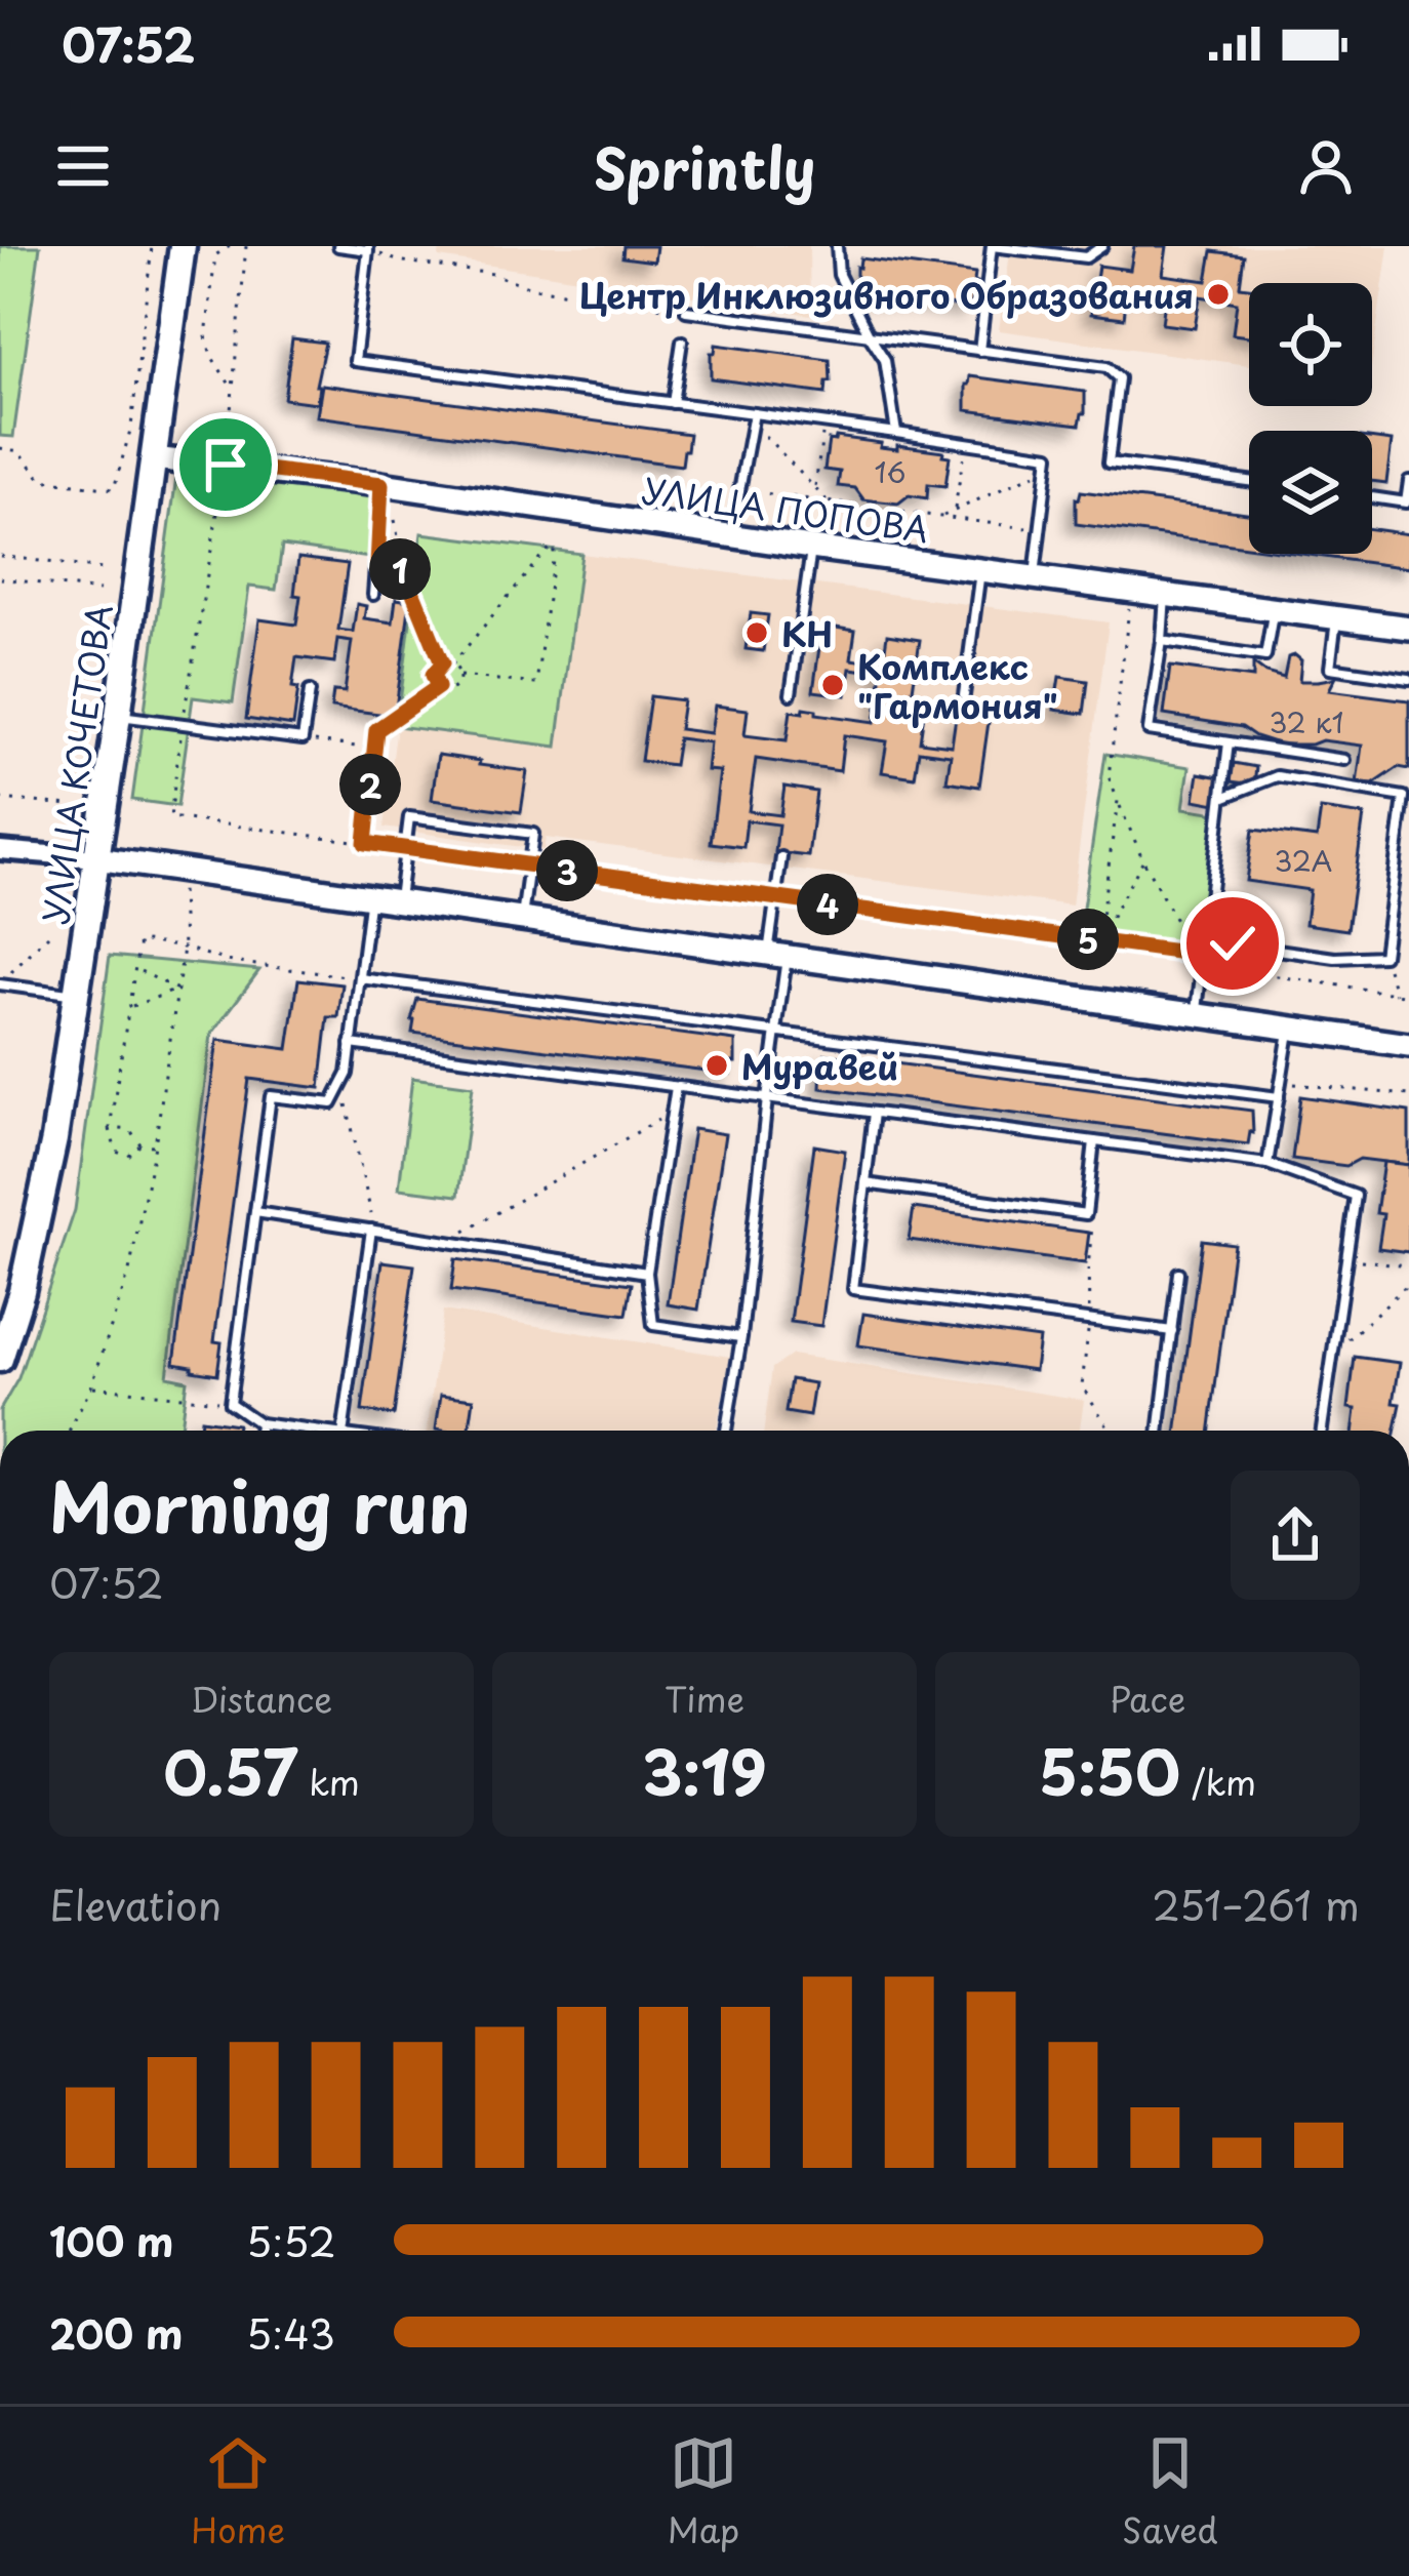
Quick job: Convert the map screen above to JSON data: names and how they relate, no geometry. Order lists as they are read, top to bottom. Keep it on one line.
{"streets":{"main road":["УЛИЦА КОЧЕТОВА"],"street":["УЛИЦА ПОПОВА"]},"crossings":[["УЛИЦА ПОПОВА","УЛИЦА КОЧЕТОВА"]],"places":["Центр Инклюзивного Образования","КН","Комплекс \"Гармония\"","Муравей"],"house_numbers":["16","32 к1","32А"],"page":{"status":"07:52","header":"Sprintly","pins":["1","2","3","4","5"],"heading":["Morning run","07:52"],"stats":[["Distance","0.57 km"],["Time","3:19"],["Pace","5:50 /km"]],"chart":["Elevation","251–261 m"],"list":[{"name":"100 m","note":"5:52"},{"name":"200 m","note":"5:43"}],"tabs":["Home","Map","Saved"]}}
